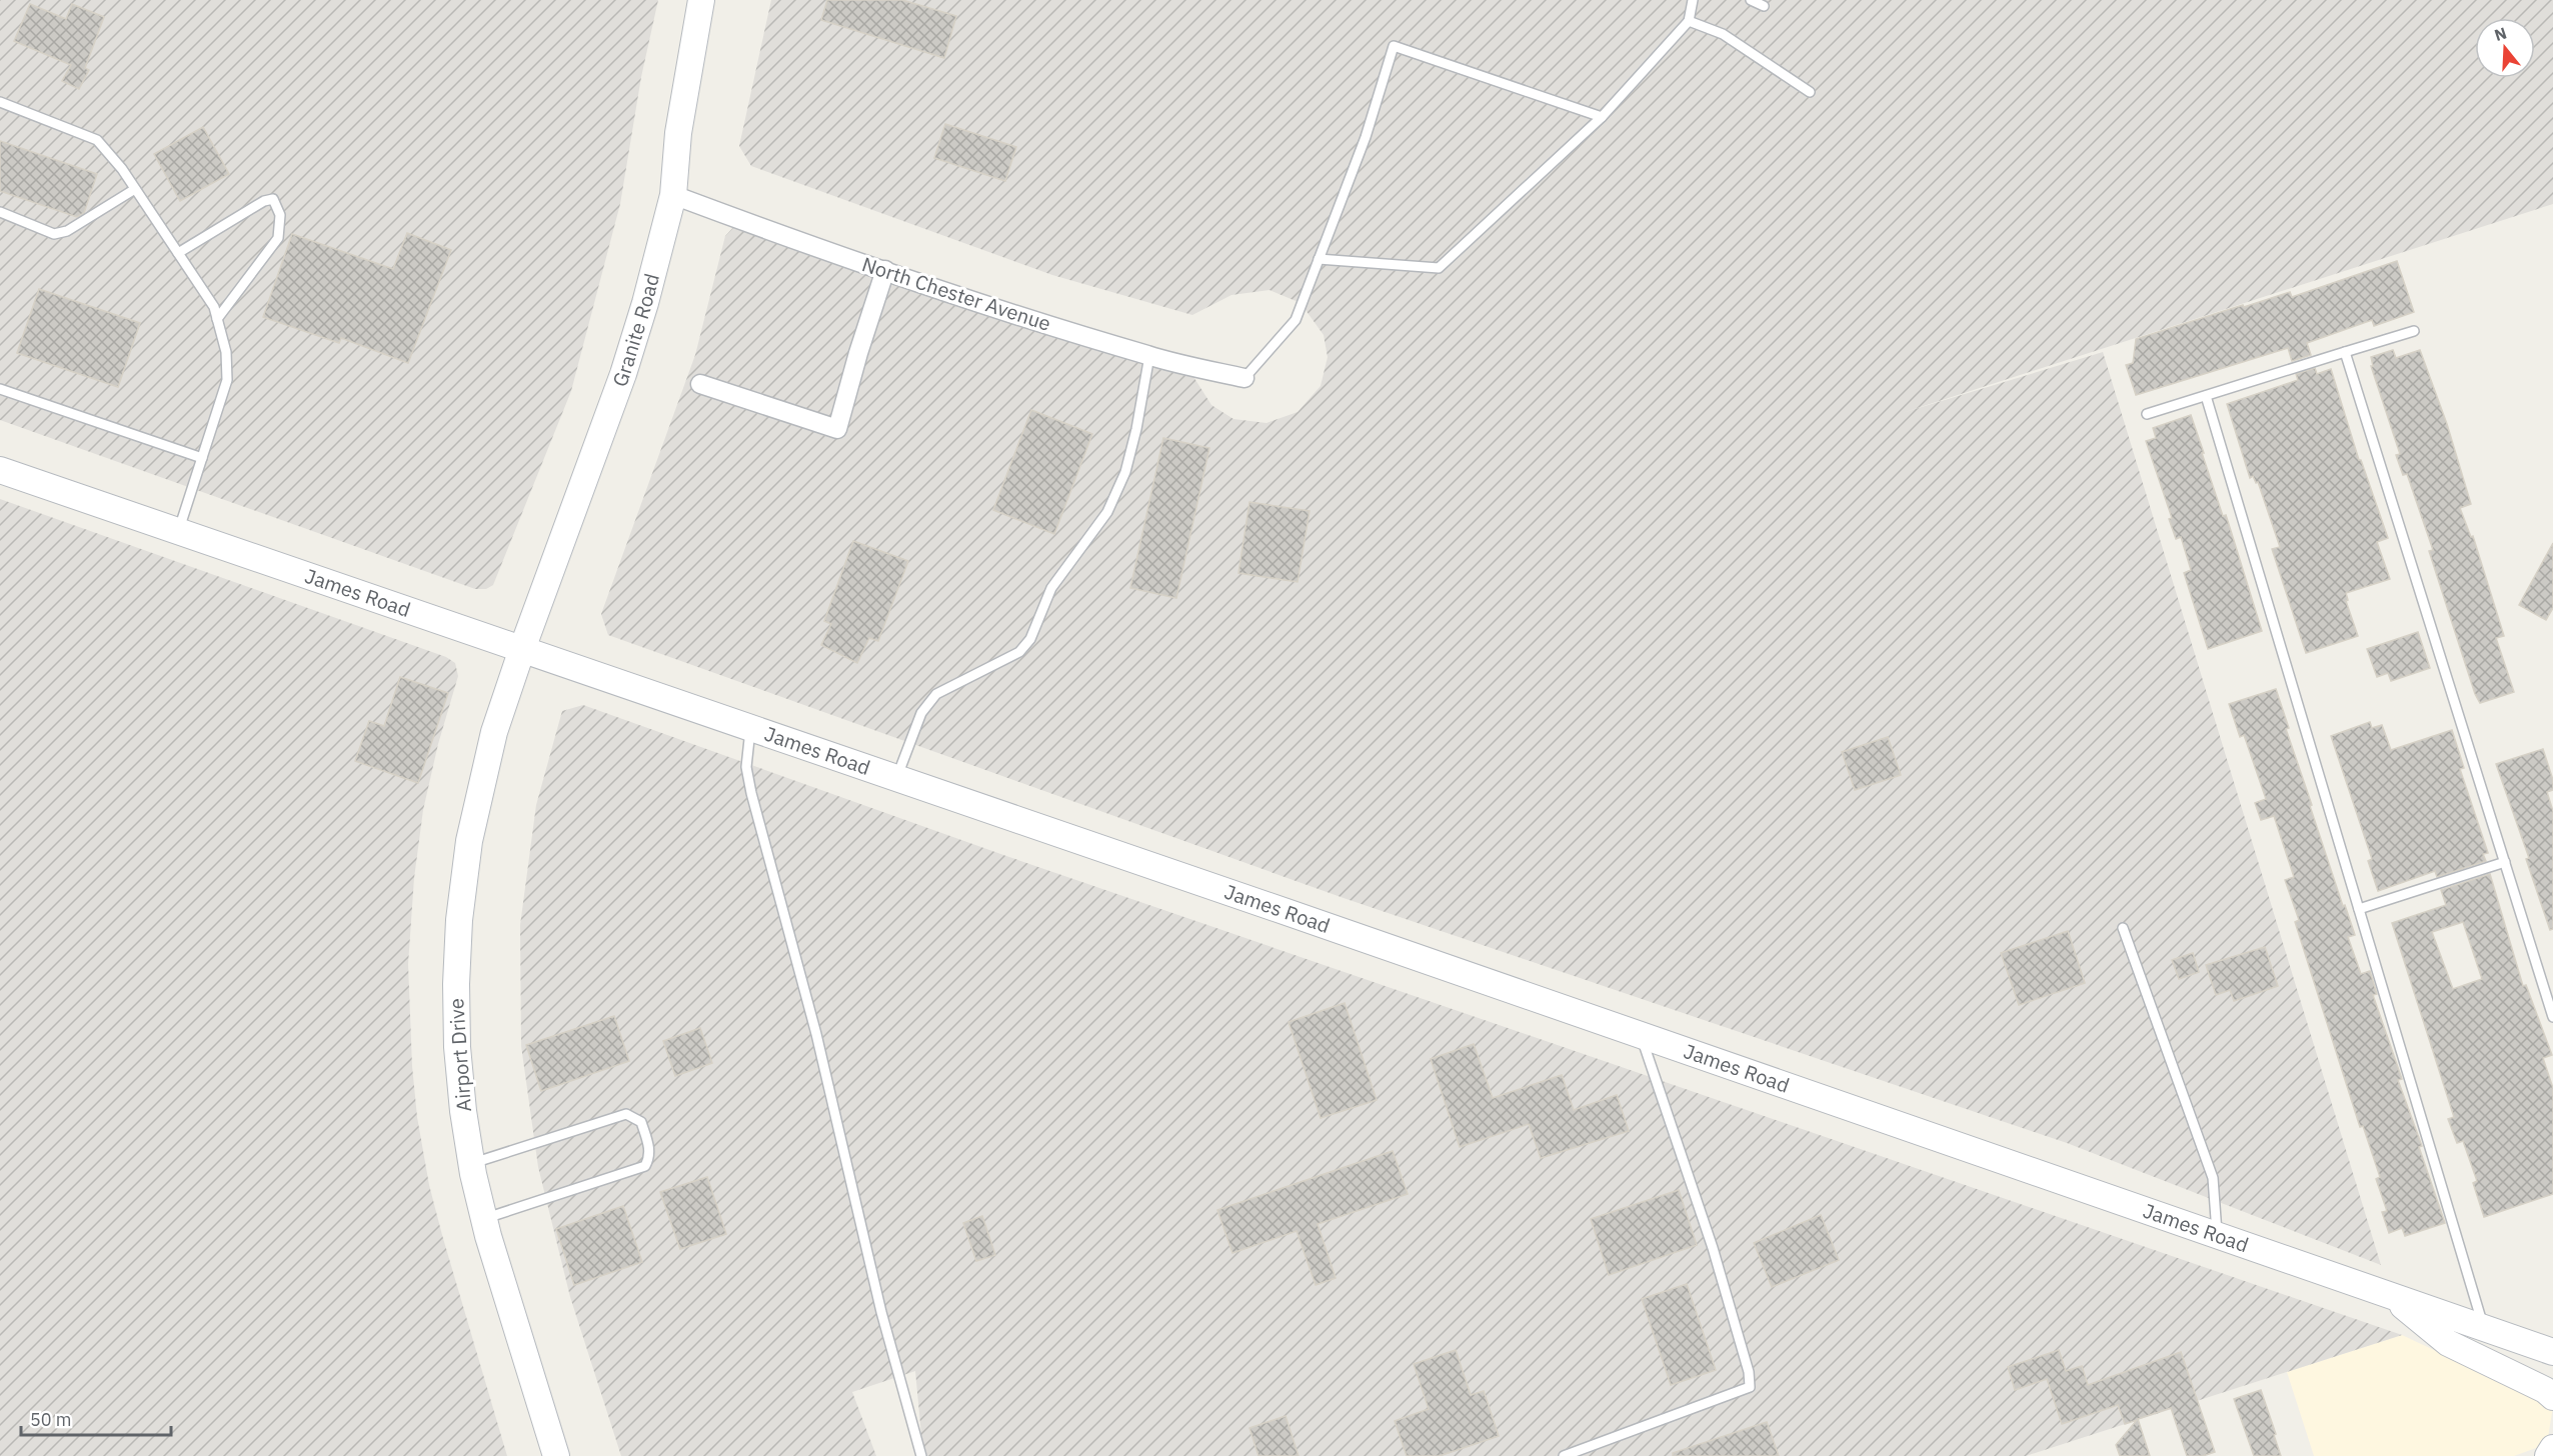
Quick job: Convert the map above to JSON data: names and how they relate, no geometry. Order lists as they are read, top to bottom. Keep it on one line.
{"streets":{"main road":["Granite Road","James Road","Airport Drive"],"street":["North Chester Avenue"]},"crossings":[["North Chester Avenue","Granite Road"],["Granite Road","James Road"],["Granite Road","Airport Drive"],["James Road","Airport Drive"]],"scale_bar":"50 m","north":"top"}
